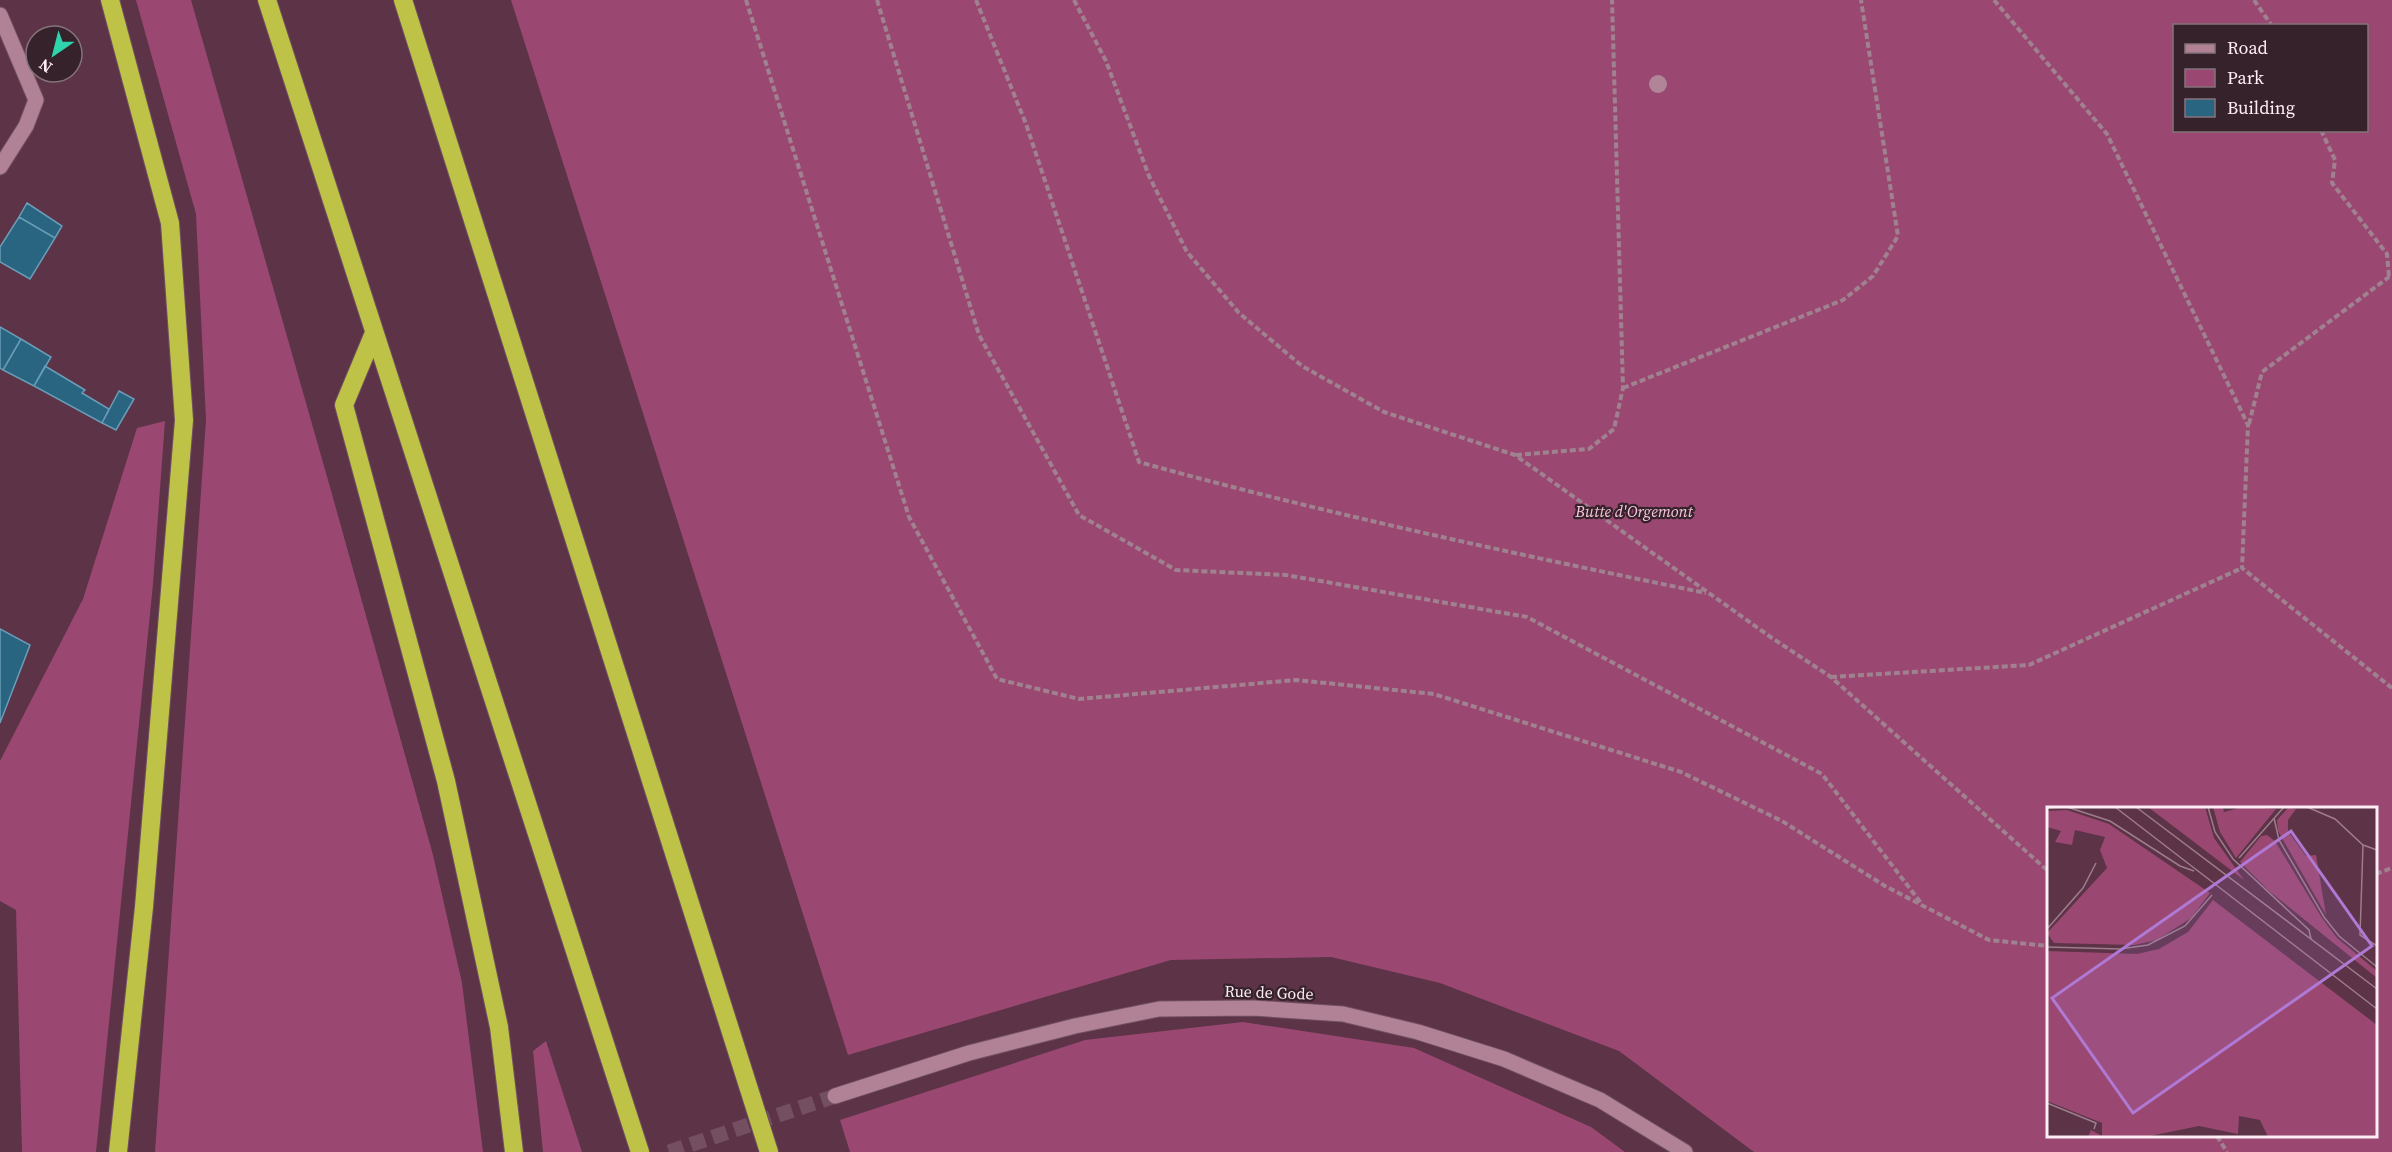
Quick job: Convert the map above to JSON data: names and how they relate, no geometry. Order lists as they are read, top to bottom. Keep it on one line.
{"streets":{"street":["Rue de Gode"]},"parks":["Butte d'Orgemont"],"legend":["Road","Park","Building"],"north":"bottom left"}
